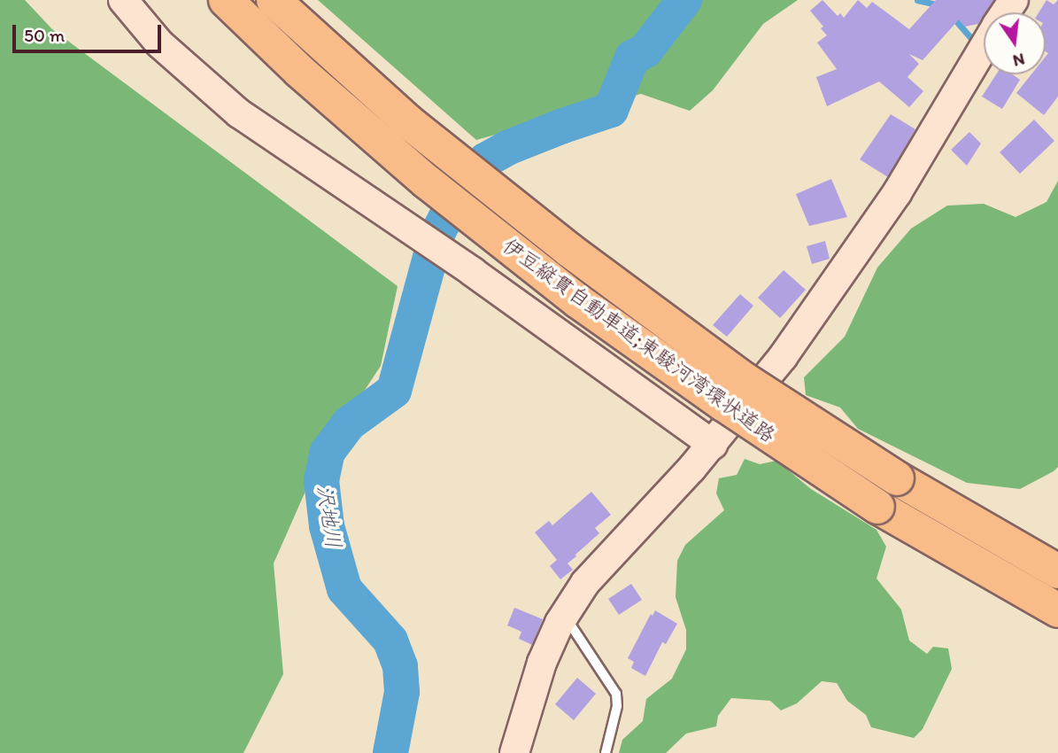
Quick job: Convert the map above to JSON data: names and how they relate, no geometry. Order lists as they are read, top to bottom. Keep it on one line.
{"streets":{"highway":["伊豆縦貫自動車道;東駿河湾環状道路"]},"water":["沢地川"],"scale_bar":"50 m","north":"bottom"}
